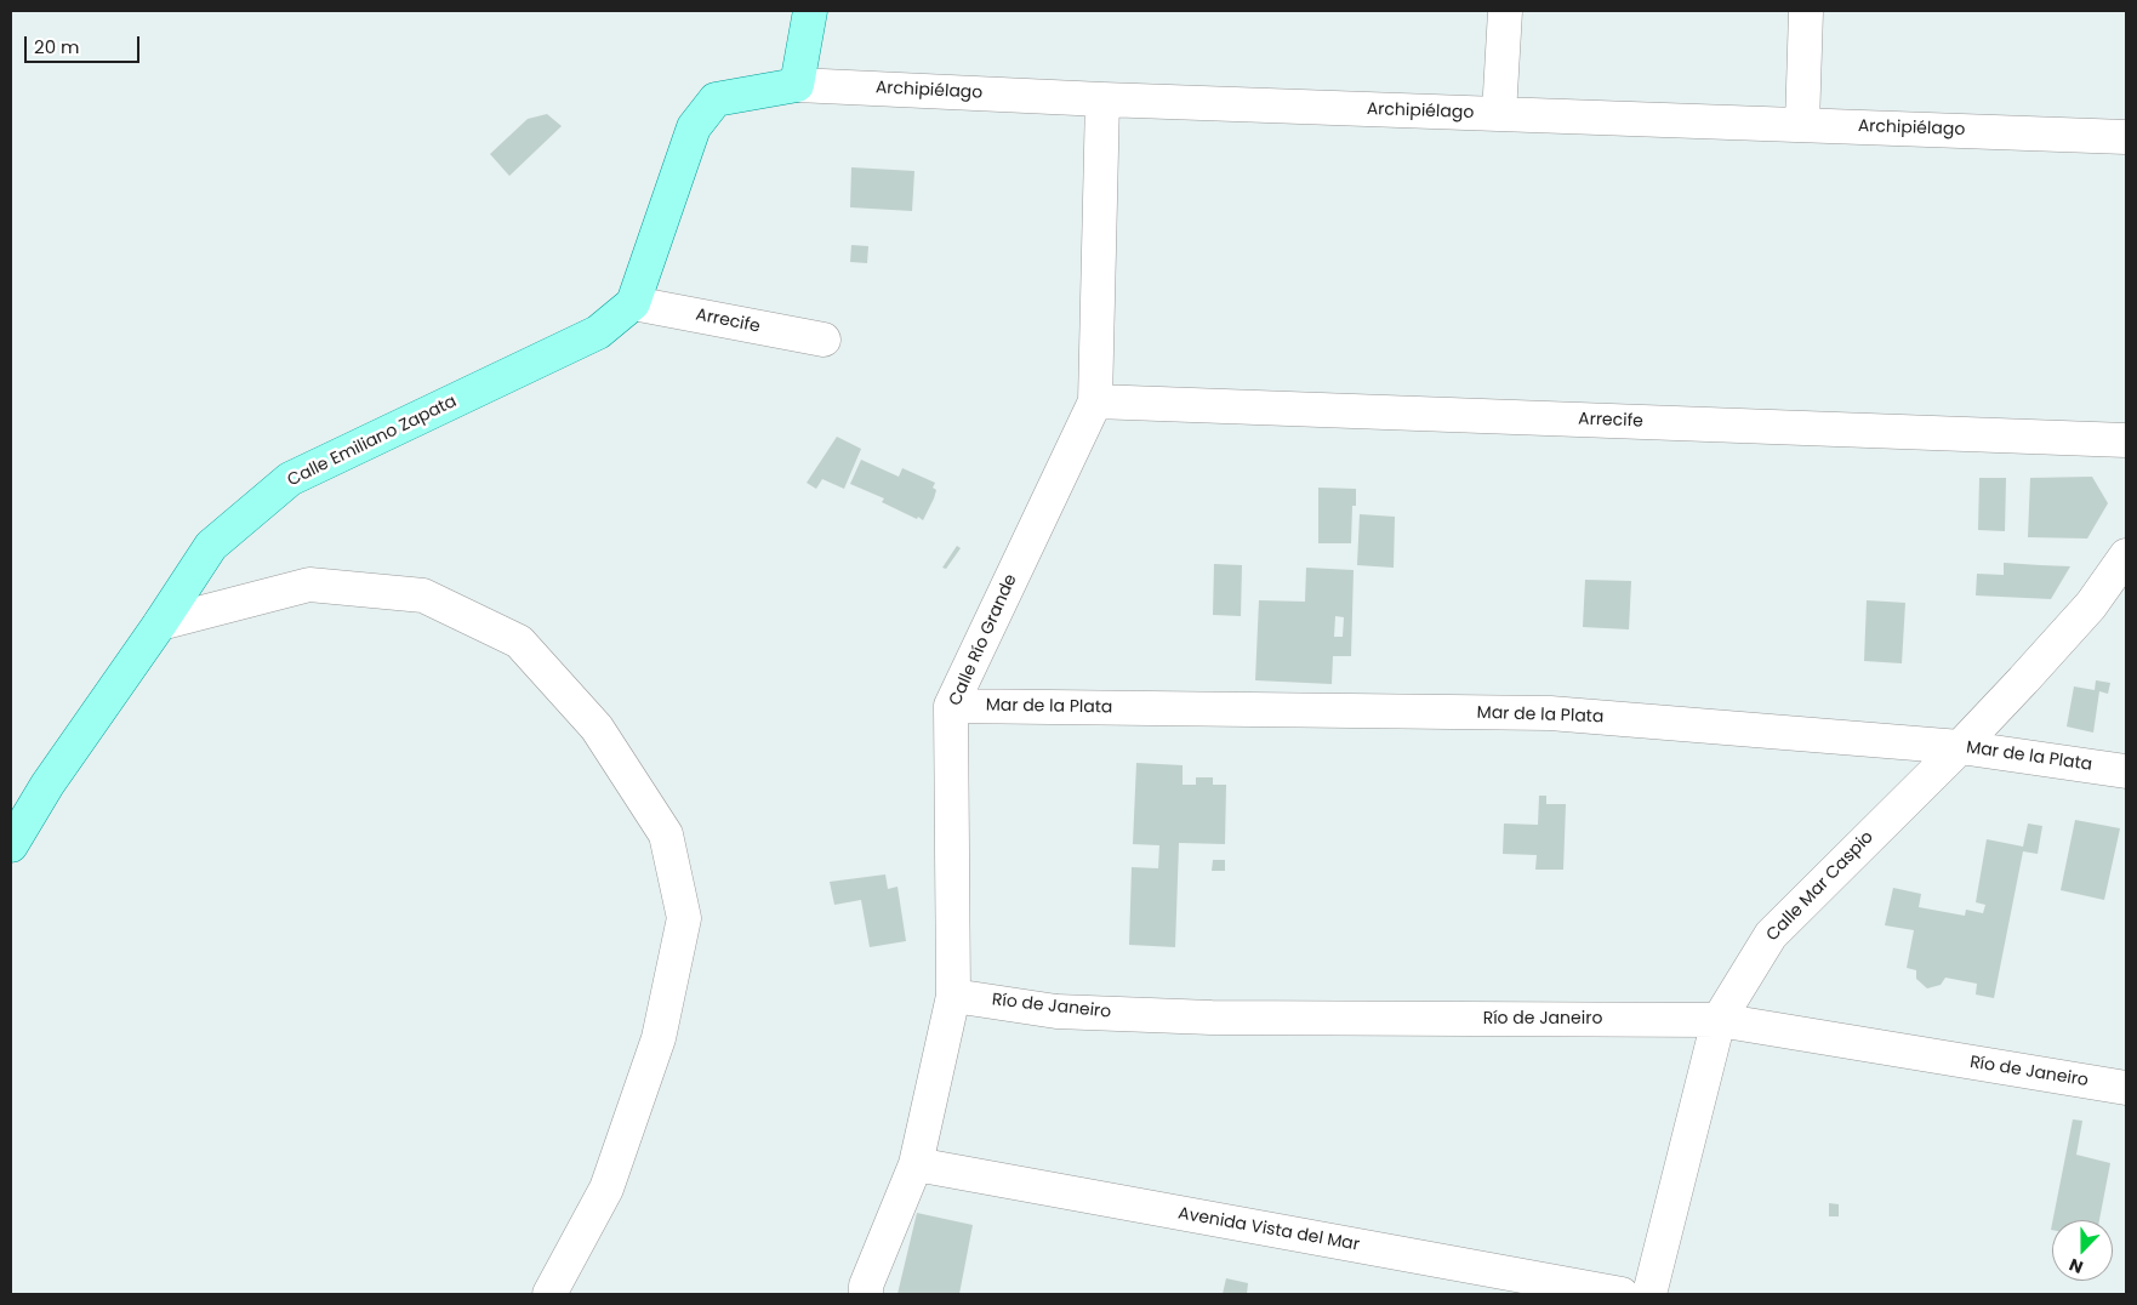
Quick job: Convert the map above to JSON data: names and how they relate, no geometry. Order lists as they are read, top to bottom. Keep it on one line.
{"streets":{"main road":["Archipiélago","Calle Emiliano Zapata"],"street":["Arrecife","Calle Río Grande","Mar de la Plata","Calle Mar Caspio","Río de Janeiro","Avenida Vista del Mar"]},"crossings":[["Archipiélago","Arrecife"],["Archipiélago","Calle Emiliano Zapata"],["Archipiélago","Calle Río Grande"],["Arrecife","Calle Emiliano Zapata"],["Arrecife","Calle Río Grande"],["Calle Río Grande","Mar de la Plata"],["Calle Río Grande","Río de Janeiro"],["Calle Río Grande","Avenida Vista del Mar"],["Mar de la Plata","Calle Mar Caspio"],["Calle Mar Caspio","Río de Janeiro"]],"scale_bar":"20 m","north":"bottom"}
